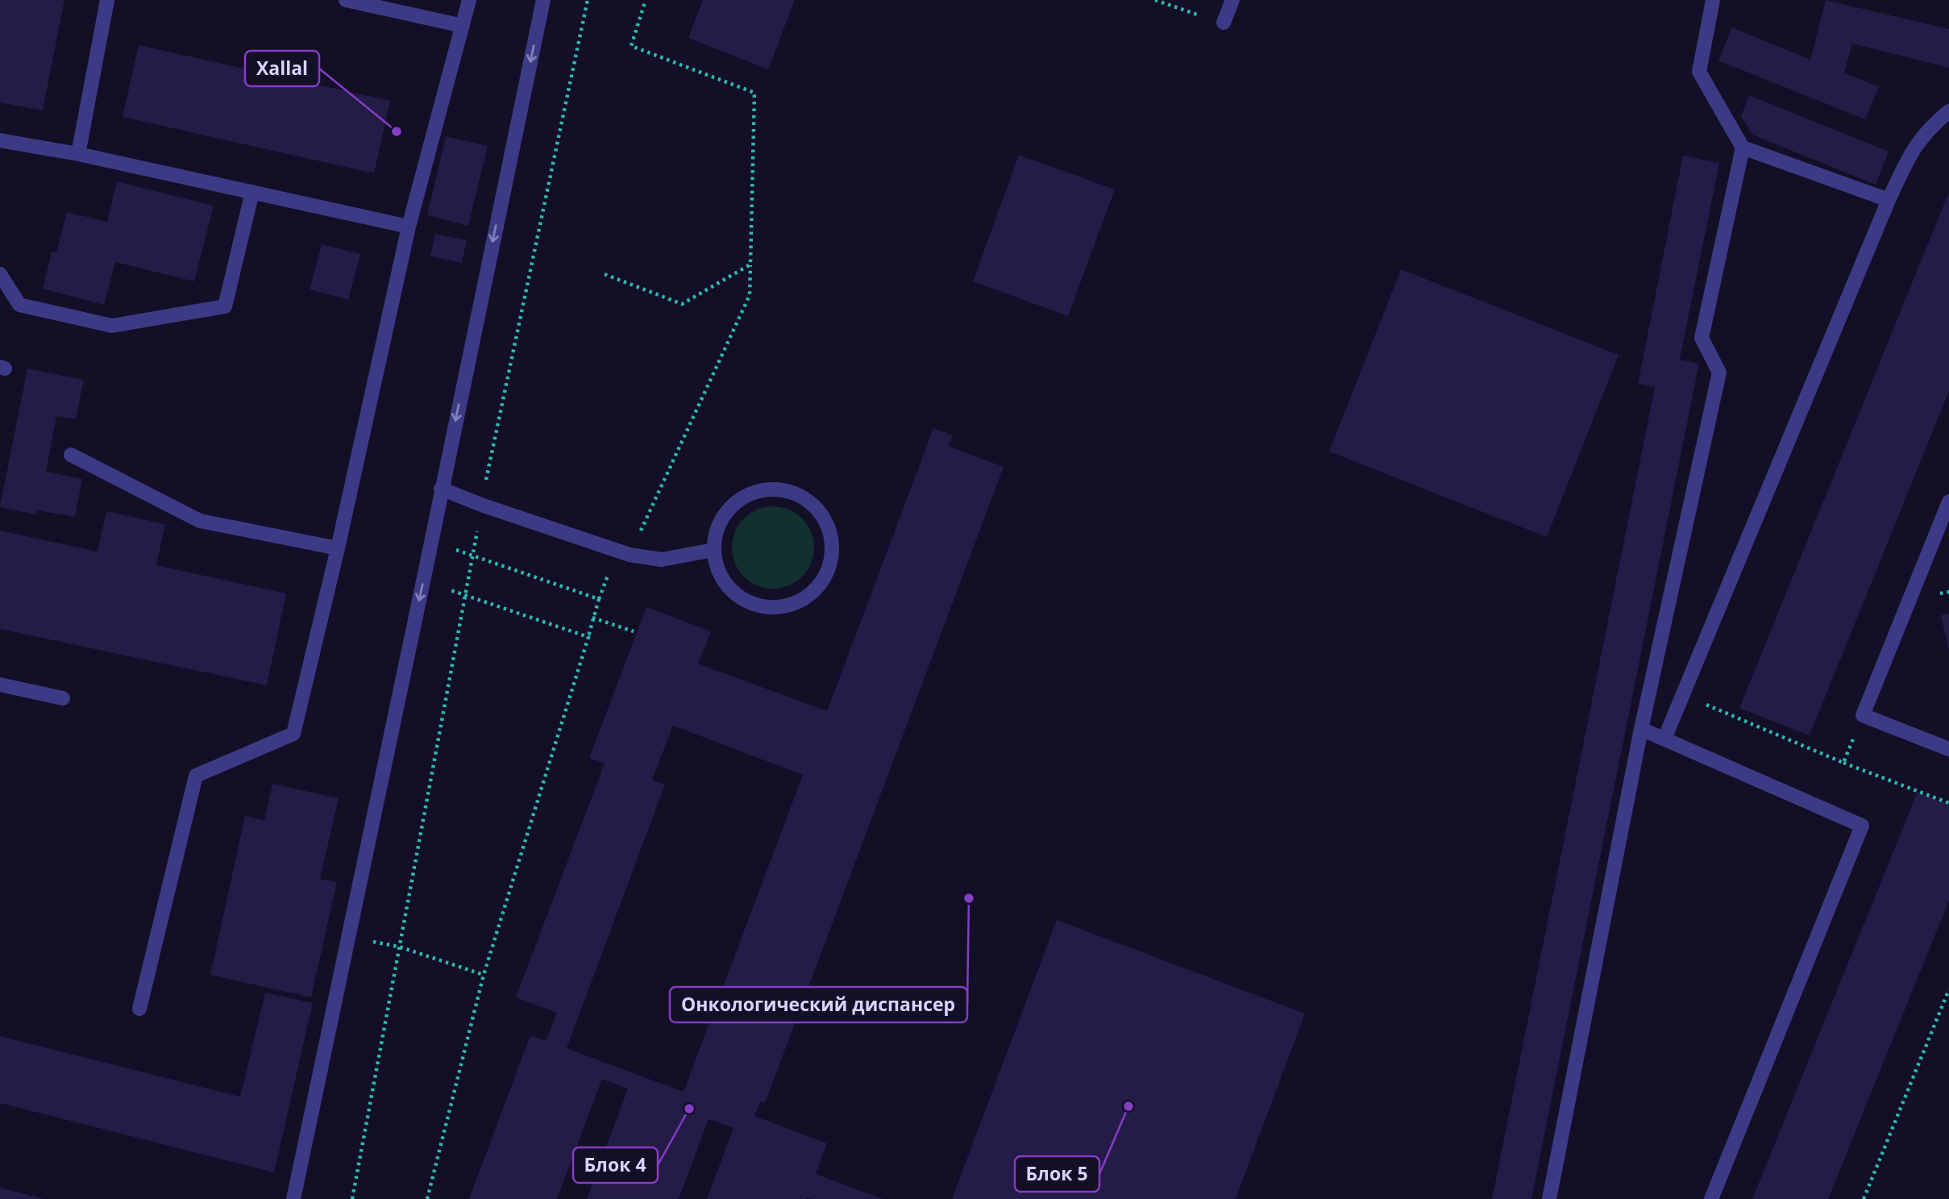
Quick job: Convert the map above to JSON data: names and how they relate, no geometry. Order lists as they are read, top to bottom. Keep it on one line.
{"places":["Xallal","Онкологический диспансер","Блок 5","Блок 4"]}
